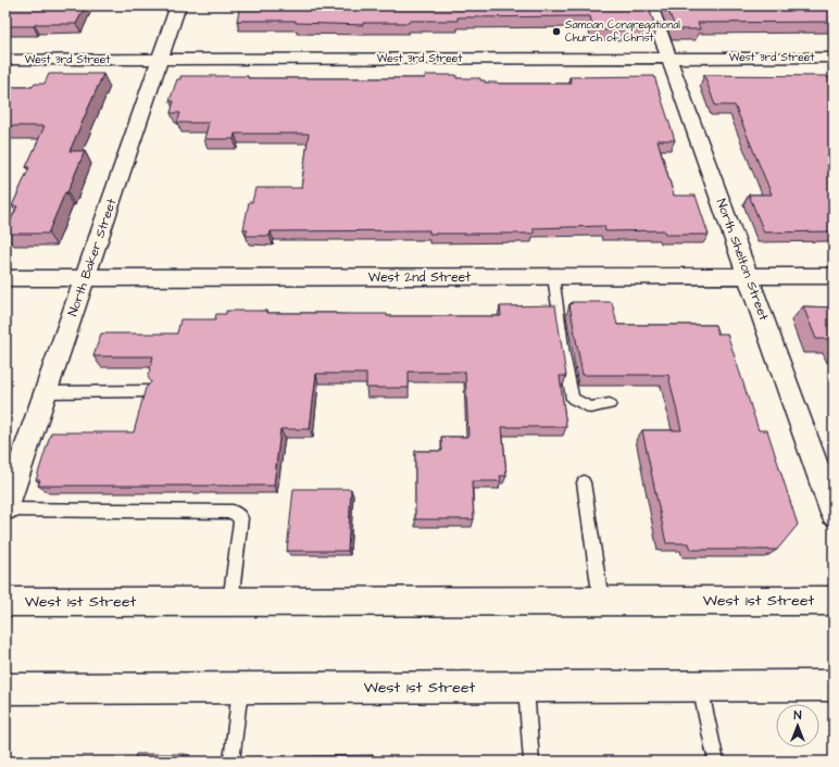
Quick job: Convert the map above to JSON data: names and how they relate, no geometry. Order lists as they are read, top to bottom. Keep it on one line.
{"streets":{"main road":["West 1st Street"],"street":["West 3rd Street","North Baker Street","North Shelton Street","West 2nd Street"]},"crossings":[["West 3rd Street","North Baker Street"],["West 3rd Street","North Shelton Street"],["North Baker Street","West 2nd Street"],["North Shelton Street","West 2nd Street"]],"places":["Samoan Congregational Church of Christ"],"north":"top"}
